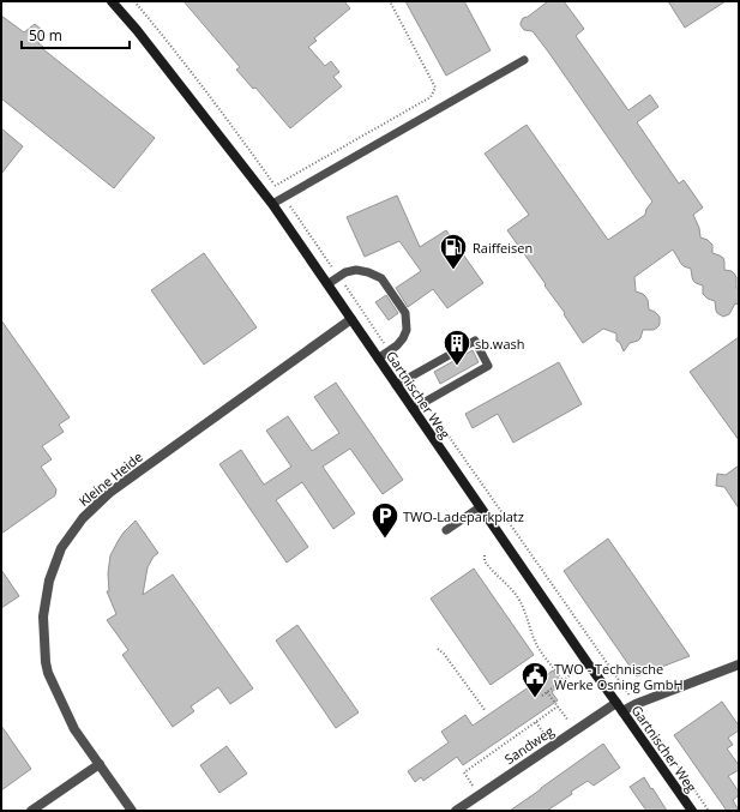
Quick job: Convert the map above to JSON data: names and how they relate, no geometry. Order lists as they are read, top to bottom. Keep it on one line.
{"streets":{"street":["Gartnischer Weg","Kleine Heide","Sandweg"]},"crossings":[["Gartnischer Weg","Kleine Heide"],["Gartnischer Weg","Sandweg"]],"places":{"fuel station":["Raiffeisen"],"building":["sb.wash"],"parking":["TWO-Ladeparkplatz"],"public building":["TWO - Technische Werke Osning GmbH"]},"scale_bar":"50 m"}
